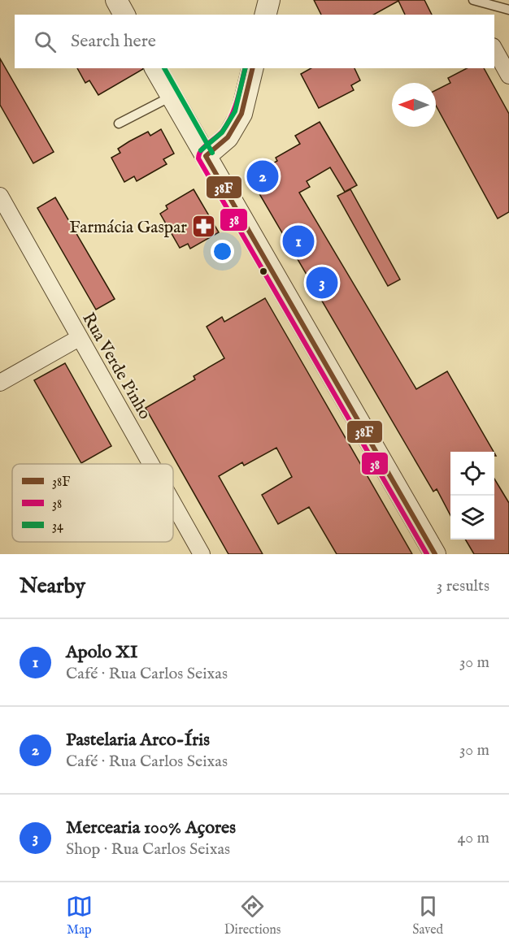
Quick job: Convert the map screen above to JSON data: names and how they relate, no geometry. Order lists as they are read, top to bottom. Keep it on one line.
{"streets":{"street":["Rua Verde Pinho"]},"places":{"pharmacy":["Farmácia Gaspar"]},"lines":["transit line 38F","transit line 38","transit line 34"],"legend":["38F","38","34"],"north":"left","page":{"search":"Search here","pins":["2","1","3"],"heading":["Nearby","3 results"],"list":[{"mark":"1","name":"Apolo XI","note":"Café · Rua Carlos Seixas","value":"30 m"},{"mark":"2","name":"Pastelaria Arco-Íris","note":"Café · Rua Carlos Seixas","value":"30 m"},{"mark":"3","name":"Mercearia 100% Açores","note":"Shop · Rua Carlos Seixas","value":"40 m"}],"nav":["Map","Directions","Saved"]}}
